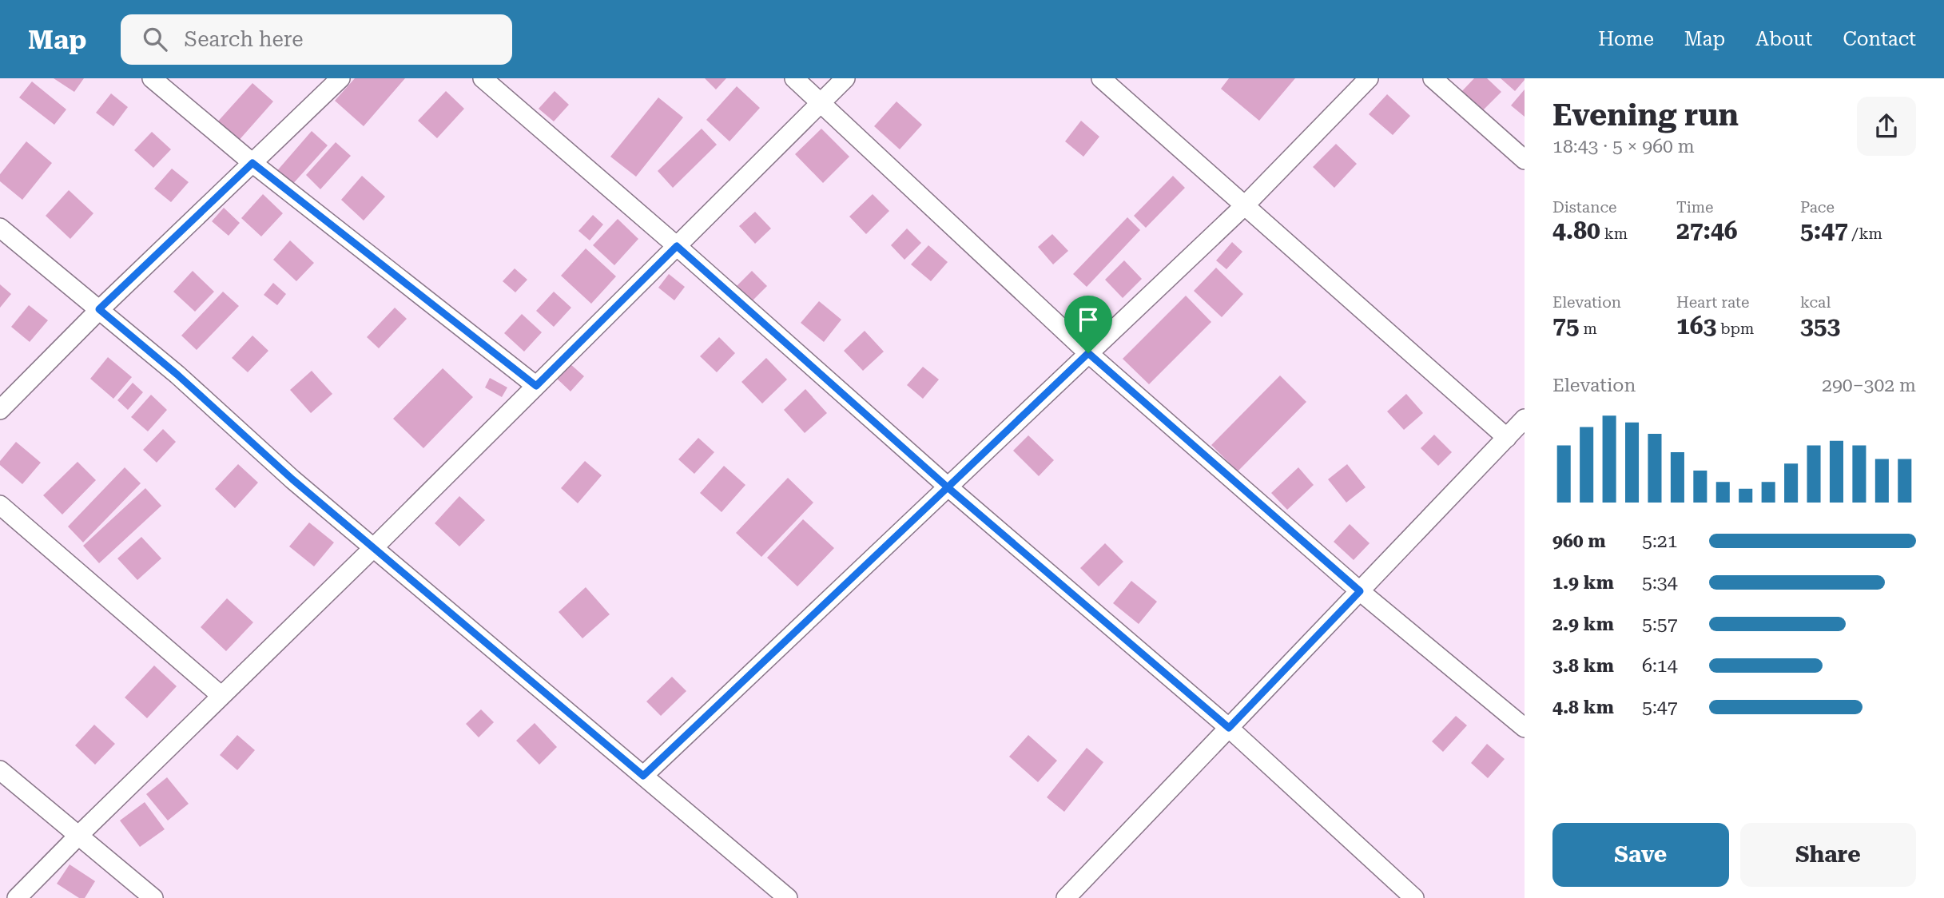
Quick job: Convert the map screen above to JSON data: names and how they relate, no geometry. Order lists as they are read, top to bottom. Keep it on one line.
{"page":{"header":"Map","search":"Search here","nav":["Home","Map","About","Contact"],"heading":["Evening run","18:43 · 5 × 960 m"],"stats":[["Distance","4.80 km"],["Time","27:46"],["Pace","5:47 /km"],["Elevation","75 m"],["Heart rate","163 bpm"],["kcal","353"]],"chart":["Elevation","290–302 m"],"list":[{"name":"960 m","note":"5:21"},{"name":"1.9 km","note":"5:34"},{"name":"2.9 km","note":"5:57"},{"name":"3.8 km","note":"6:14"},{"name":"4.8 km","note":"5:47"}],"buttons":["Save","Share"]}}
